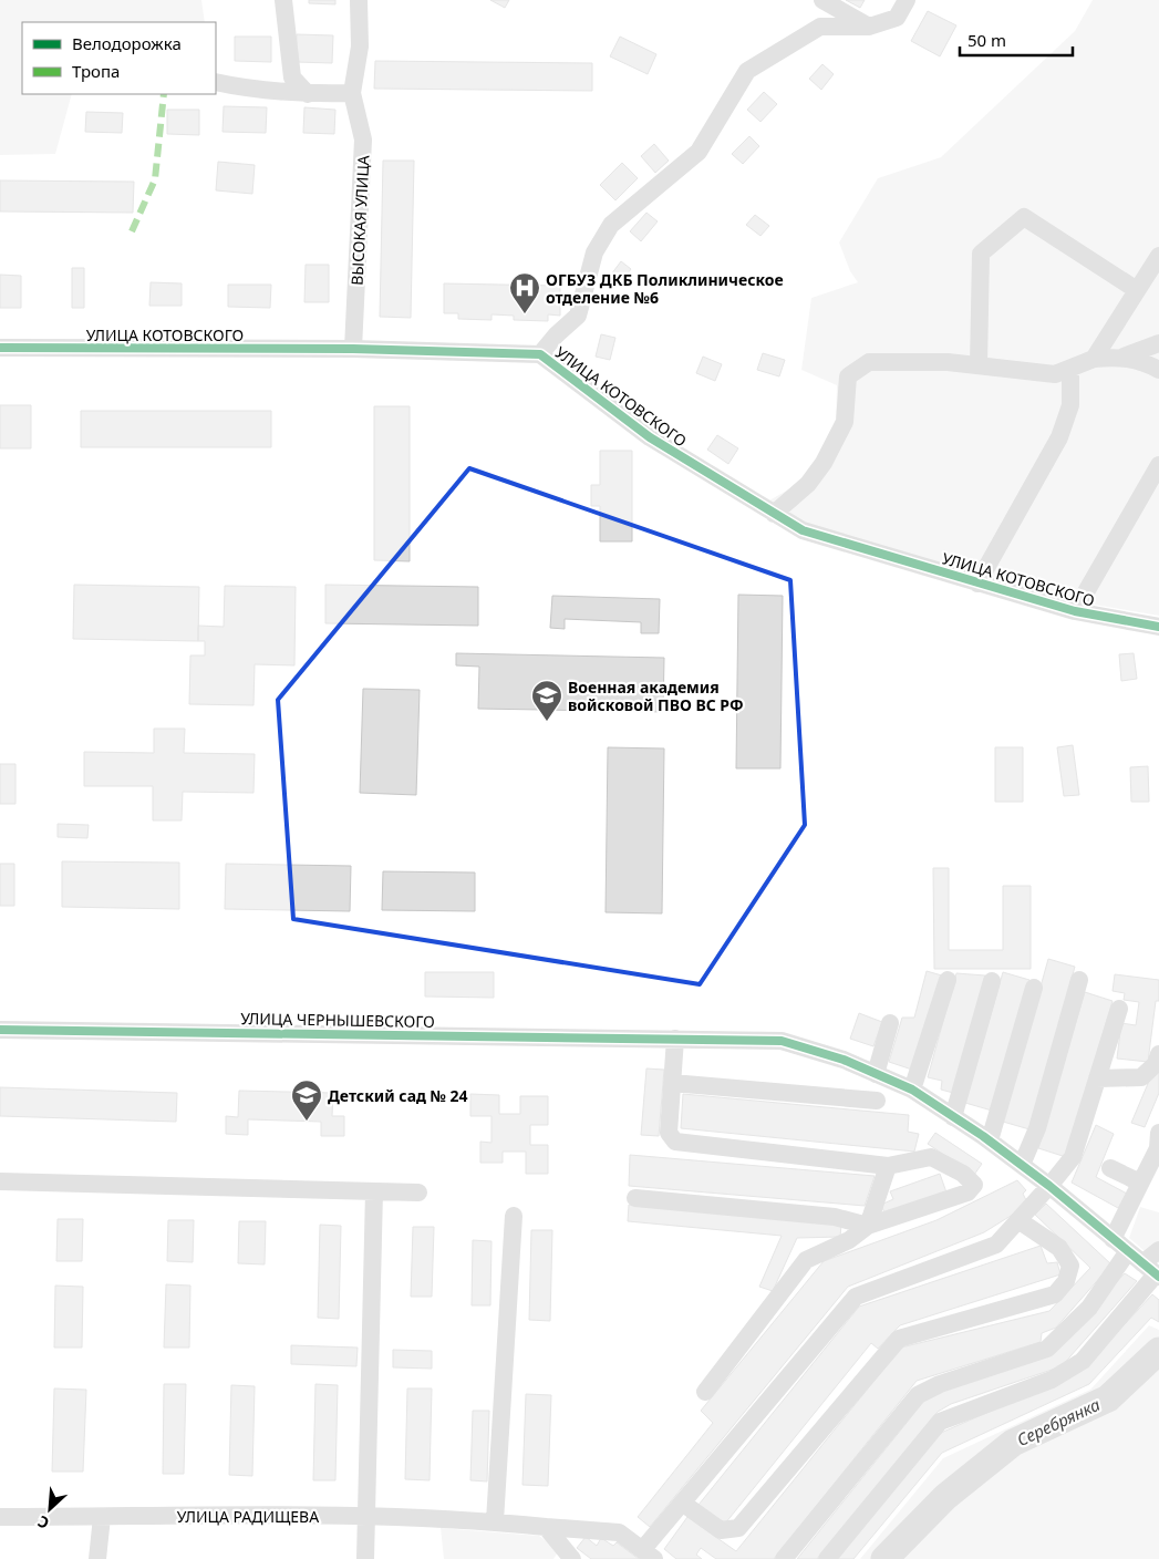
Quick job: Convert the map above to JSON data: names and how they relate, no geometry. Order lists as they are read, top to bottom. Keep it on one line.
{"streets":{"street":["ВЫСОКАЯ УЛИЦА","УЛИЦА КОТОВСКОГО","УЛИЦА ЧЕРНЫШЕВСКОГО","УЛИЦА РАДИЩЕВА"]},"crossings":[["ВЫСОКАЯ УЛИЦА","УЛИЦА КОТОВСКОГО"]],"water":["Серебрянка"],"places":{"hospital":["ОГБУЗ ДКБ Поликлиническое отделение №6"],"school or university":["Военная академия войсковой ПВО ВС РФ","Детский сад № 24"]},"legend":["Велодорожка","Тропа"],"scale_bar":"50 m","north":"bottom left"}
